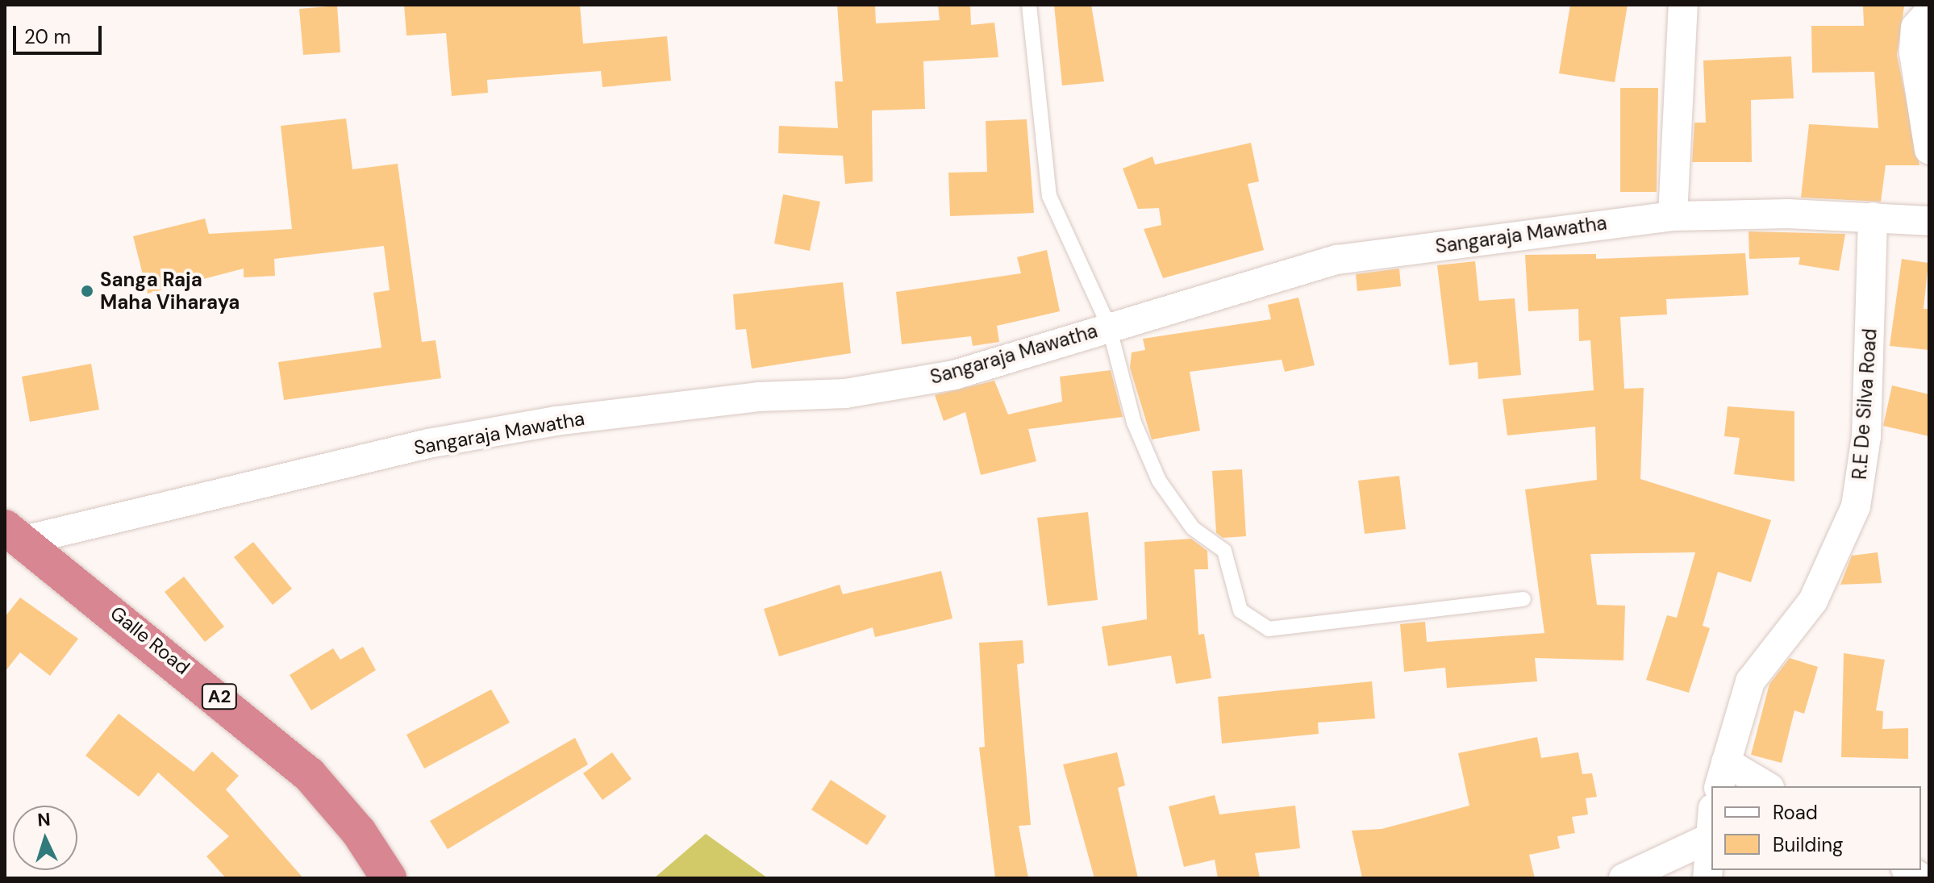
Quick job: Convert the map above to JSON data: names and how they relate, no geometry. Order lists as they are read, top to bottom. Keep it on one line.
{"streets":{"highway":["Galle Road","A2"],"street":["Sangaraja Mawatha","R.E De Silva Road"]},"crossings":[["Sangaraja Mawatha","R.E De Silva Road"],["Sangaraja Mawatha","Galle Road"]],"places":["Sanga Raja Maha Viharaya"],"legend":["Road","Building"],"scale_bar":"20 m","north":"top"}
